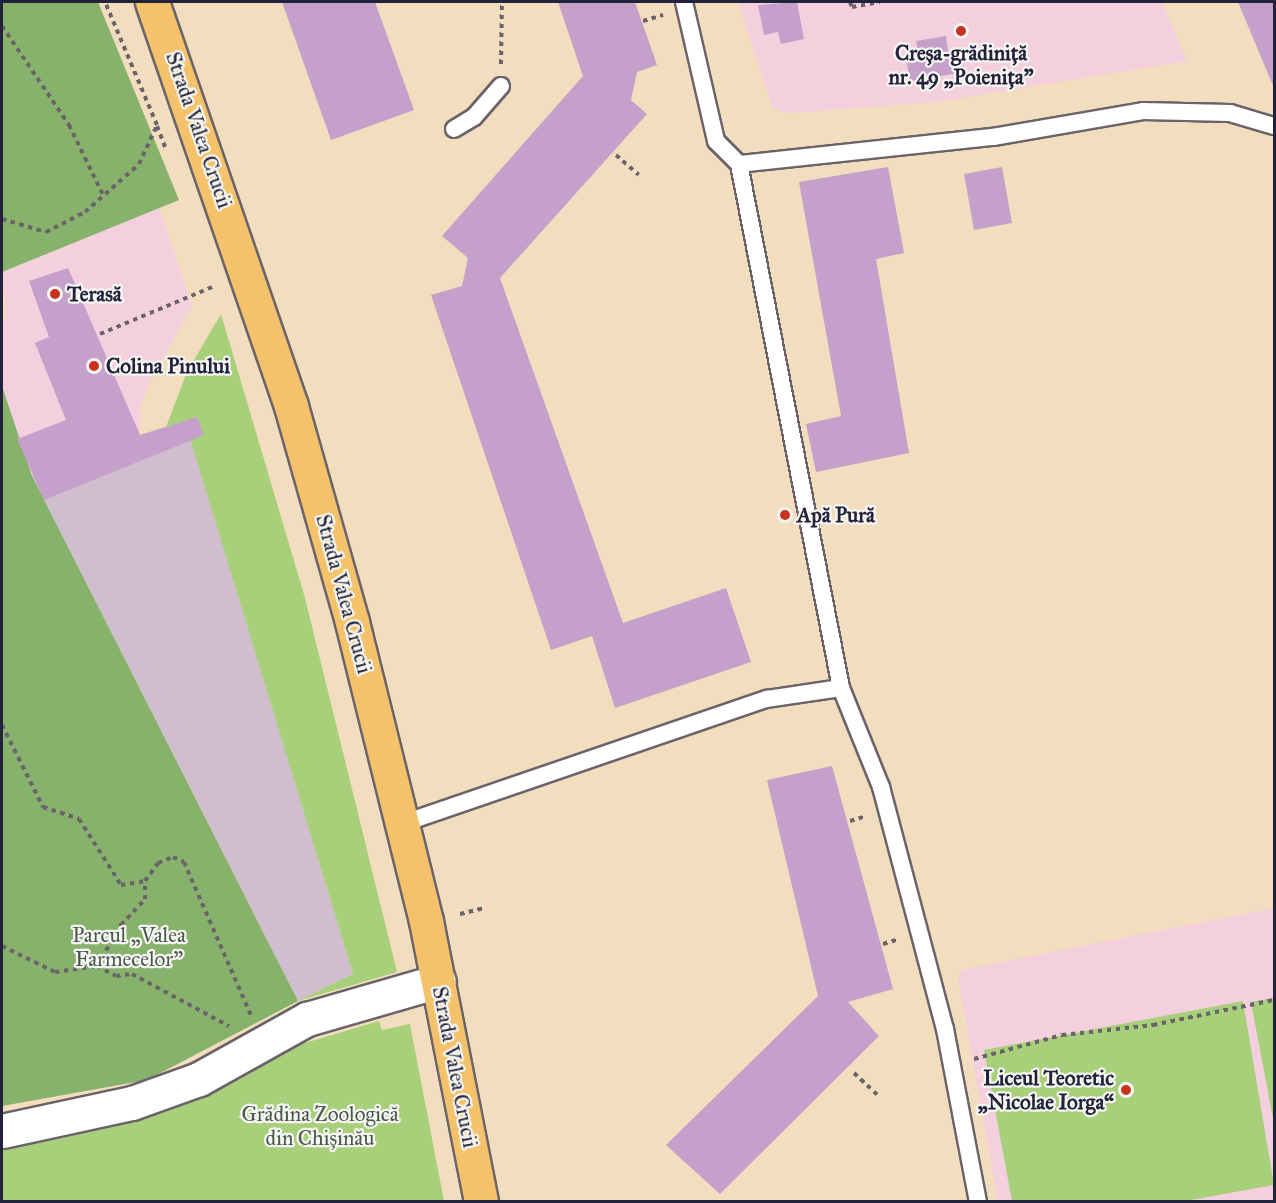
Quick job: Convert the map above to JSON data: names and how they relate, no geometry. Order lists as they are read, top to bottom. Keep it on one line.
{"streets":{"main road":["Strada Valea Crucii"]},"parks":["Parcul „Valea Farmecelor”","Grădina Zoologică din Chișinău"],"places":["Creșa-grădiniță nr. 49 „Poienița”","Terasă","Colina Pinului","Apă Pură","Liceul Teoretic „Nicolae Iorga“"]}
